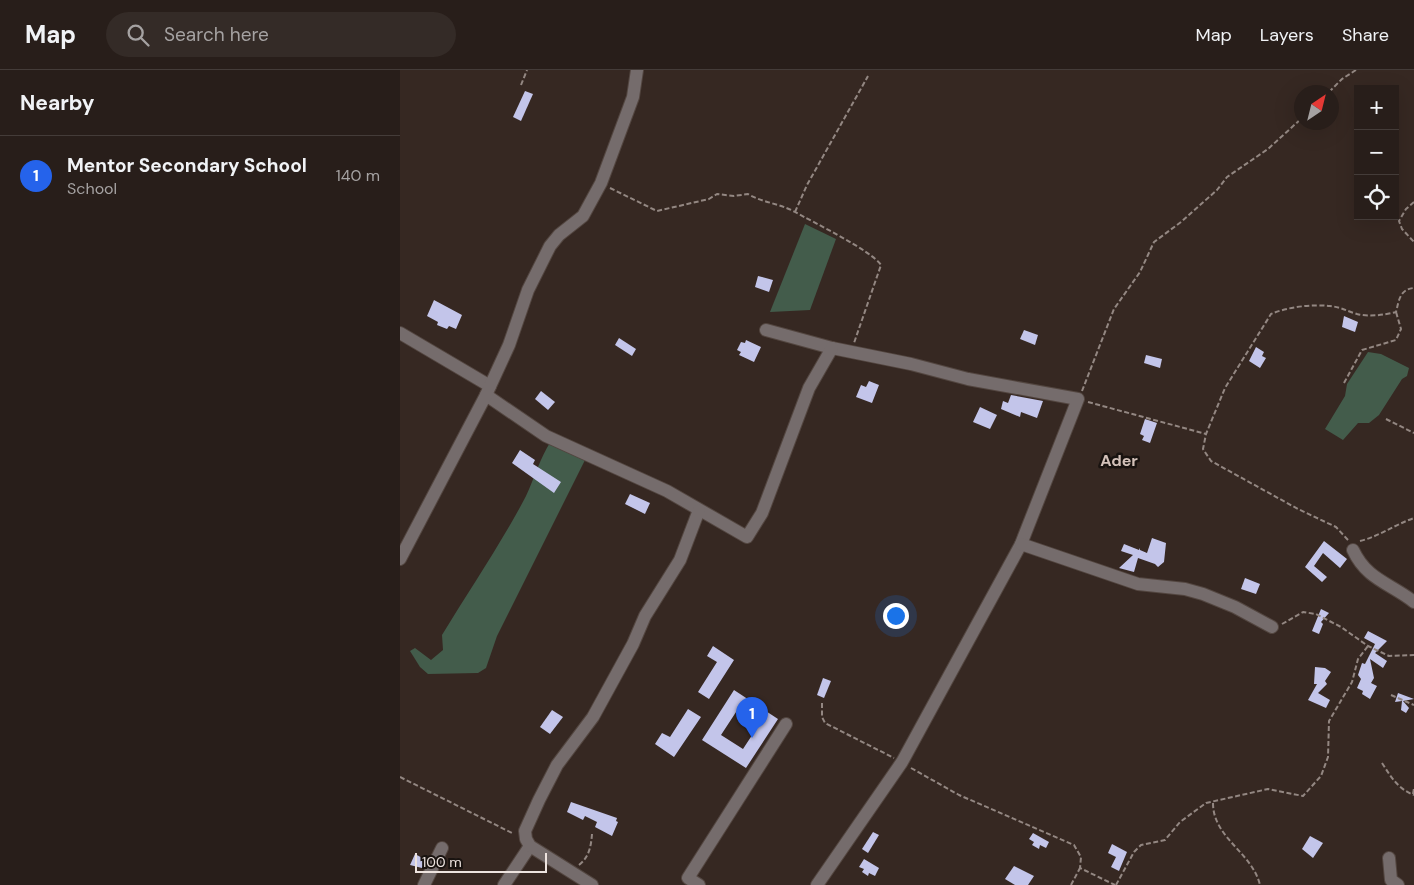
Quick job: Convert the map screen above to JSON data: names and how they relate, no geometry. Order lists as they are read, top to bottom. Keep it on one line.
{"districts":["Ader"],"scale_bar":"100 m","north":"top right","page":{"header":"Map","search":"Search here","nav":["Map","Layers","Share"],"heading":"Nearby","map_buttons":["+","−"],"list":[{"mark":"1","name":"Mentor Secondary School","note":"School","value":"140 m"}],"pins":"1","scale":"100 m"}}
